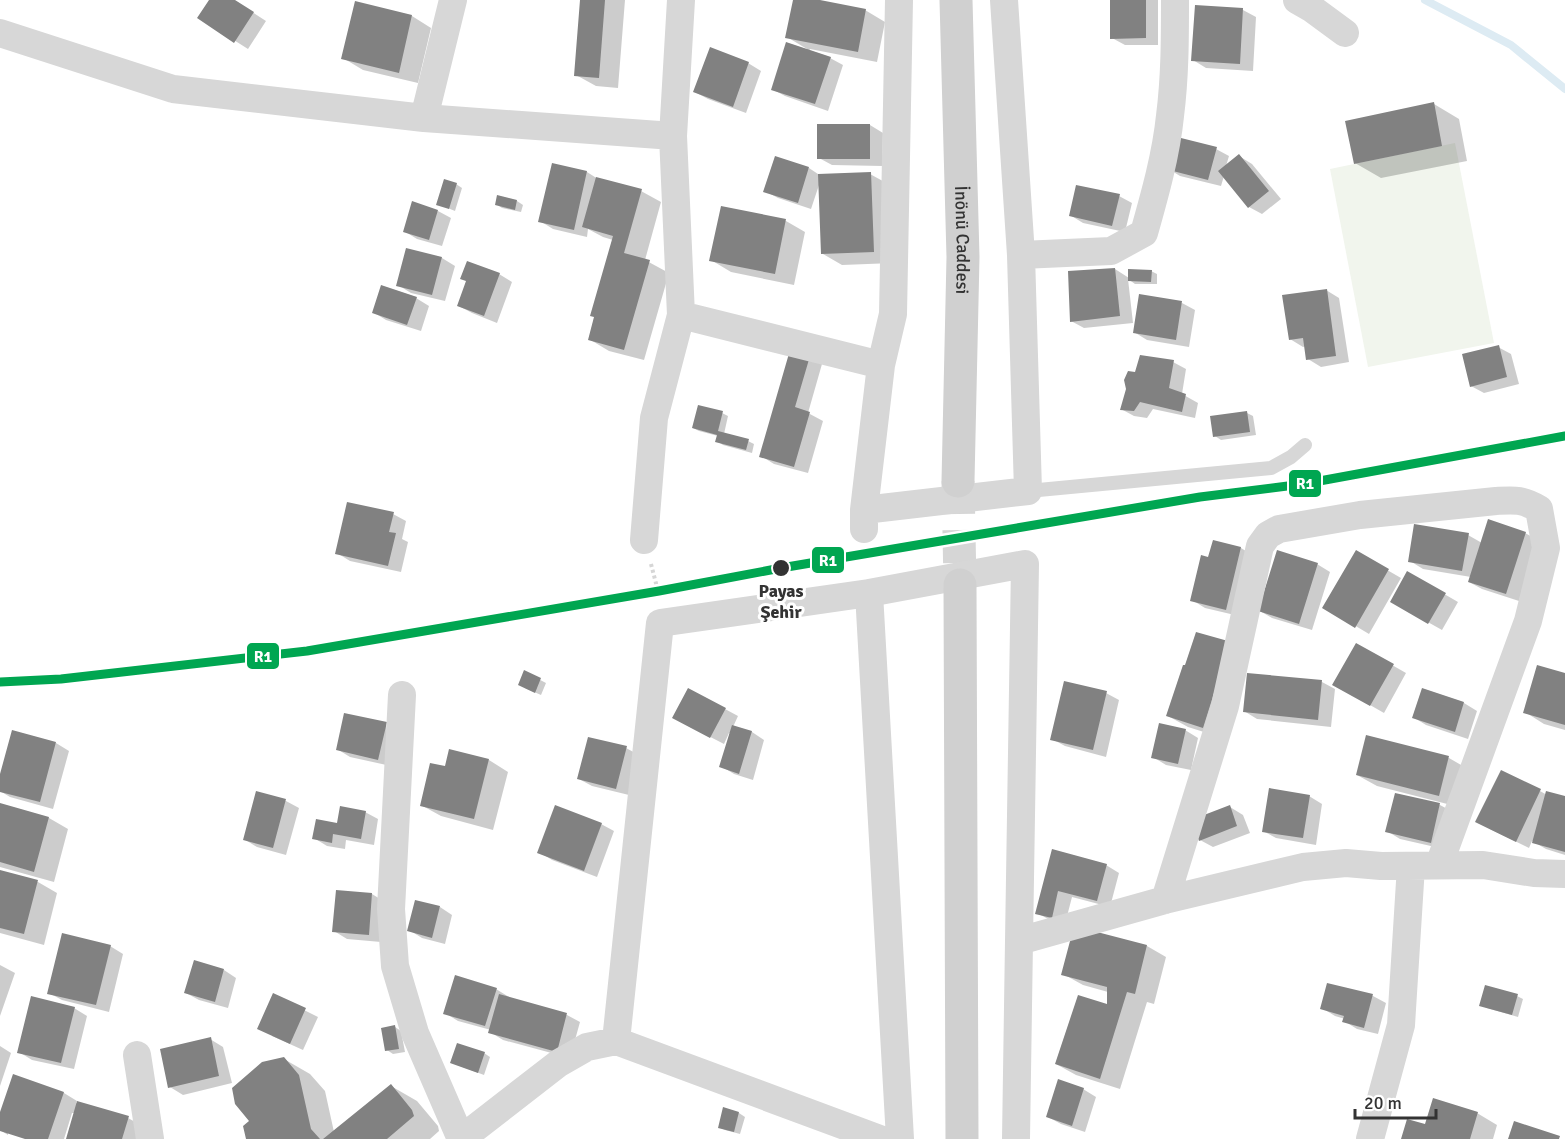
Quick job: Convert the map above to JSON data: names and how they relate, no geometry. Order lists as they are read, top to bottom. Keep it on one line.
{"streets":{"main road":["İnönü Caddesi"]},"places":["Payas Şehi̇r"],"lines":["transit line R1"],"scale_bar":"20 m"}
